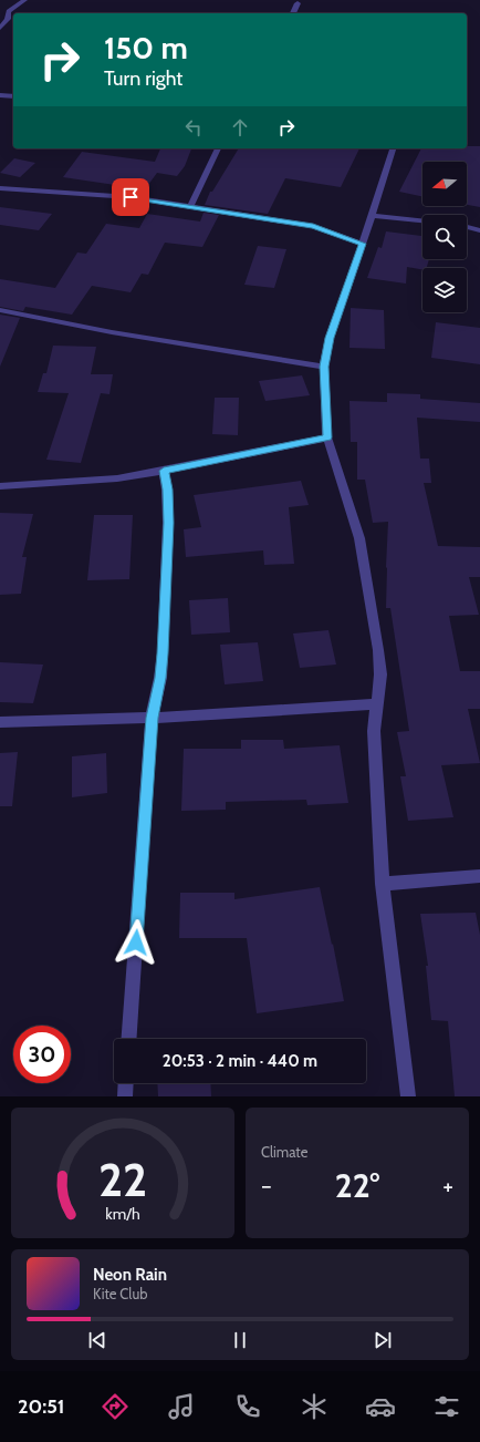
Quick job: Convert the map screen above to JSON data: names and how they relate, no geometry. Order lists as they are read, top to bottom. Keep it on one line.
{"north":"left","page":{"turn":["150 m","Turn right"],"limit":"30","trip":"20:53 · 2 min · 440 m","tile":"Climate","heat":["−","22°","+"],"song":["Neon Rain","Kite Club"],"tabs":"20:51","gauge":["22","km/h"]}}
